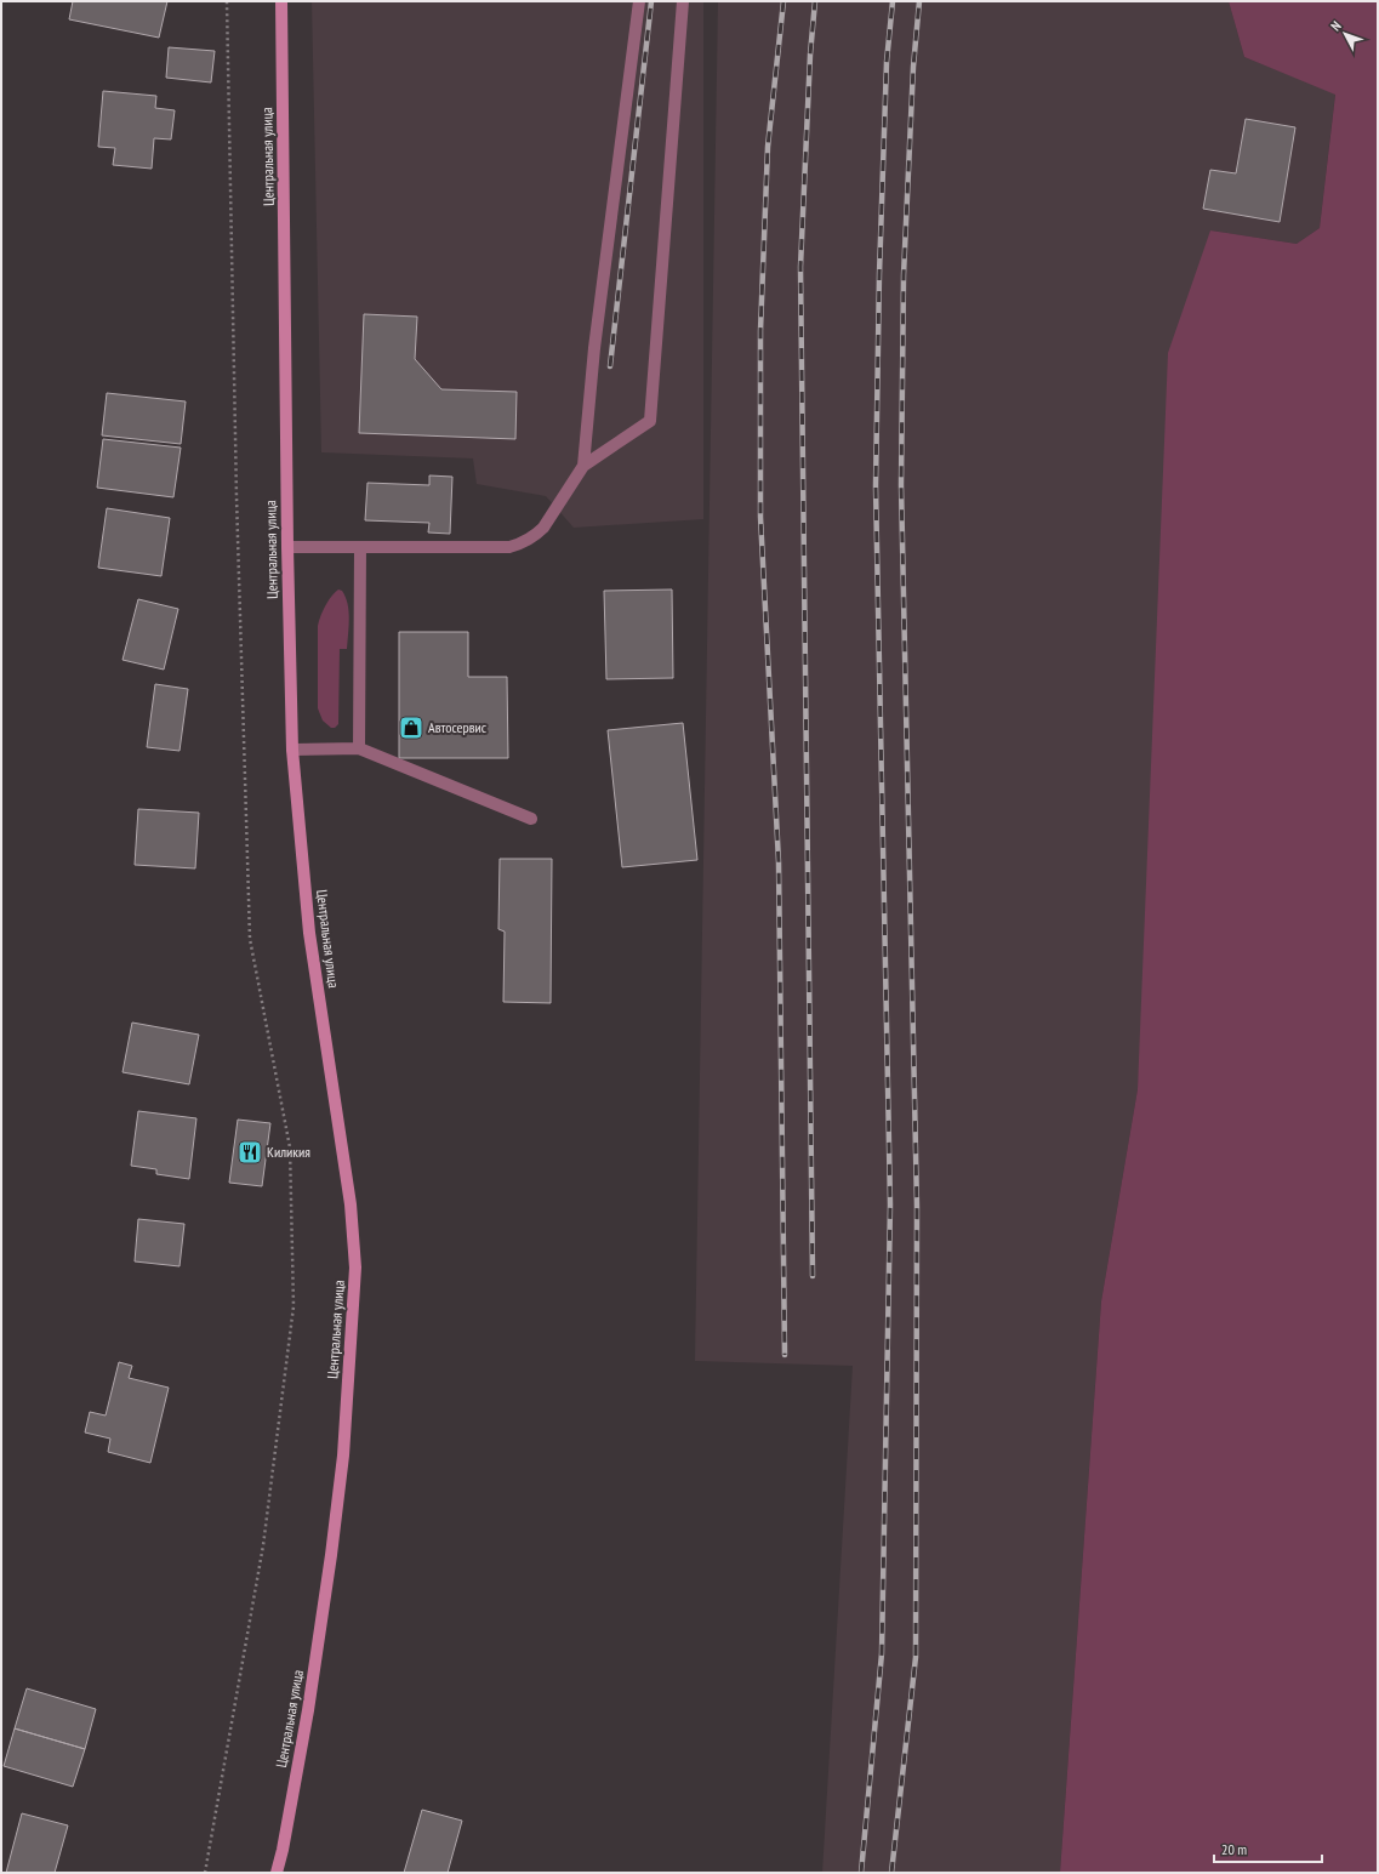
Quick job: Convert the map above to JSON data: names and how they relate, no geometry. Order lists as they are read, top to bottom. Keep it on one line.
{"streets":{"main road":["Центральная улица"]},"places":{"shop":["Автосервис"],"restaurant":["Киликия"]},"scale_bar":"20 m","north":"top left"}
